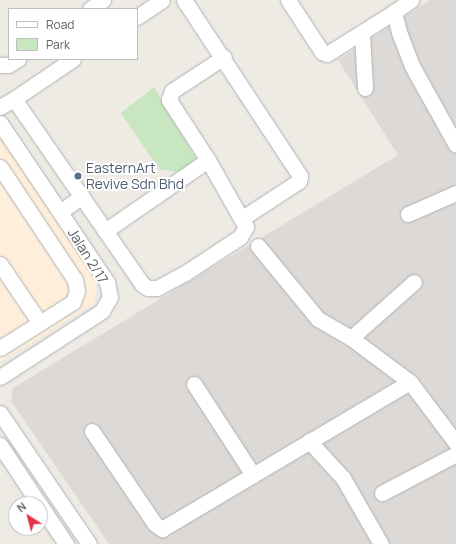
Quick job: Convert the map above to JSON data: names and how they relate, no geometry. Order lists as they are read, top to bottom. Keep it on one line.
{"streets":{"street":["Jalan 2/17"]},"places":["EasternArt Revive Sdn Bhd"],"legend":["Road","Park"],"north":"top left"}
